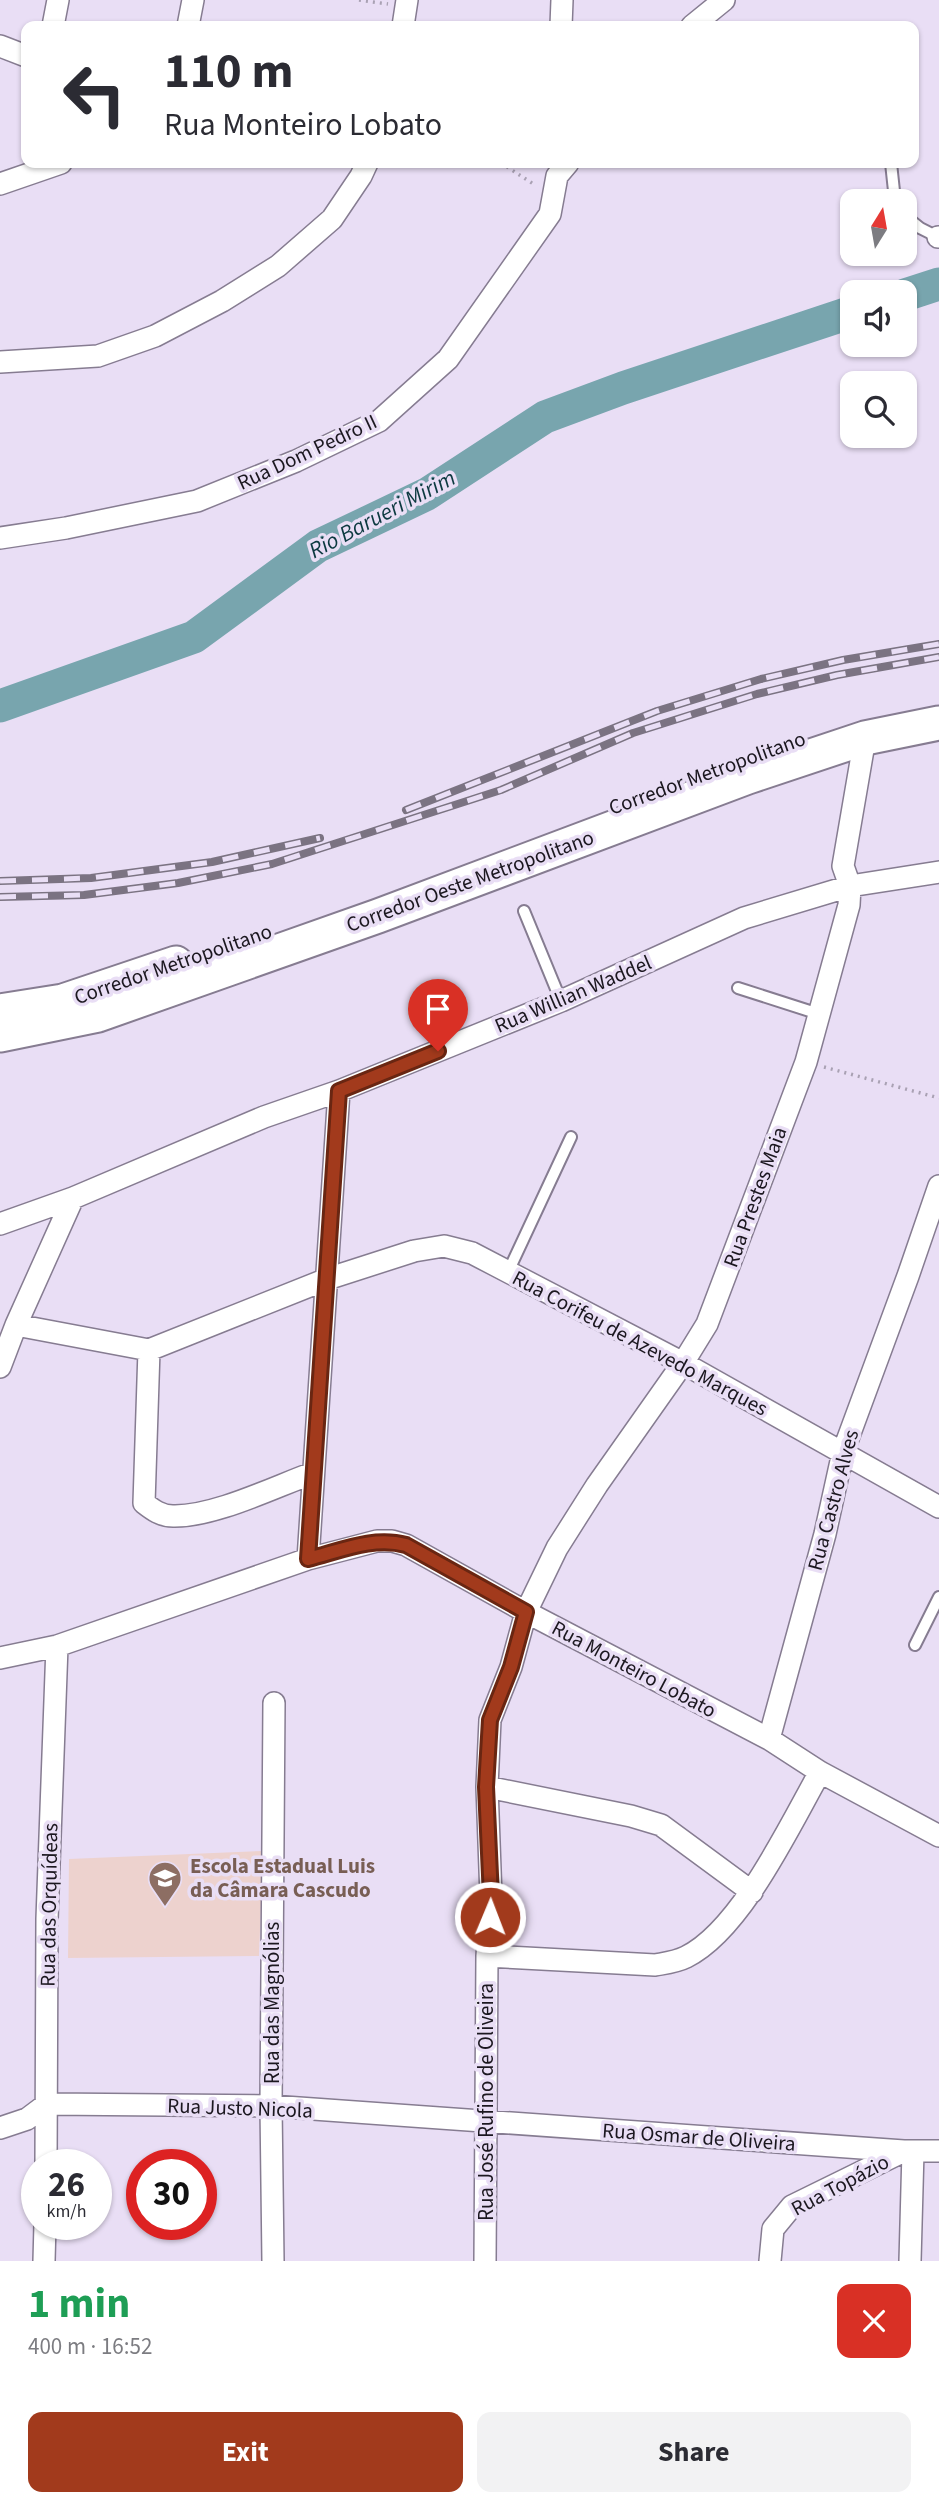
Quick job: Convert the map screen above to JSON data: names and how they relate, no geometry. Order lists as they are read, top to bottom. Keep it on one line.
{"streets":{"main road":["Corredor Metropolitano","Corredor Oeste Metropolitano"],"street":["Rua Dom Pedro II","Rua Willian Waddel","Rua Prestes Maia","Rua Corifeu de Azevedo Marques","Rua Castro Alves","Rua Monteiro Lobato","Rua das Orquídeas","Rua das Magnólias","Rua José Rufino de Oliveira","Rua Justo Nicola","Rua Osmar de Oliveira","Rua Topázio"]},"crossings":[["Corredor Oeste Metropolitano","Rua Prestes Maia"],["Rua Willian Waddel","Rua Prestes Maia"],["Rua Prestes Maia","Rua Corifeu de Azevedo Marques"],["Rua Prestes Maia","Rua Monteiro Lobato"],["Rua Prestes Maia","Rua José Rufino de Oliveira"],["Rua Corifeu de Azevedo Marques","Rua Castro Alves"],["Rua Castro Alves","Rua Monteiro Lobato"],["Rua Monteiro Lobato","Rua das Orquídeas"],["Rua Monteiro Lobato","Rua José Rufino de Oliveira"],["Rua das Orquídeas","Rua Justo Nicola"],["Rua das Magnólias","Rua Justo Nicola"],["Rua José Rufino de Oliveira","Rua Justo Nicola"],["Rua José Rufino de Oliveira","Rua Osmar de Oliveira"],["Rua Justo Nicola","Rua Osmar de Oliveira"],["Rua Osmar de Oliveira","Rua Topázio"]],"water":["Rio Barueri Mirim"],"places":{"school or university":["Escola Estadual Luis da Câmara Cascudo"]},"north":"top","page":{"turn":["110 m","Rua Monteiro Lobato"],"speed":"26 km/h","limit":"30","heading":["1 min","400 m · 16:52"],"buttons":["Exit","Share"]}}
